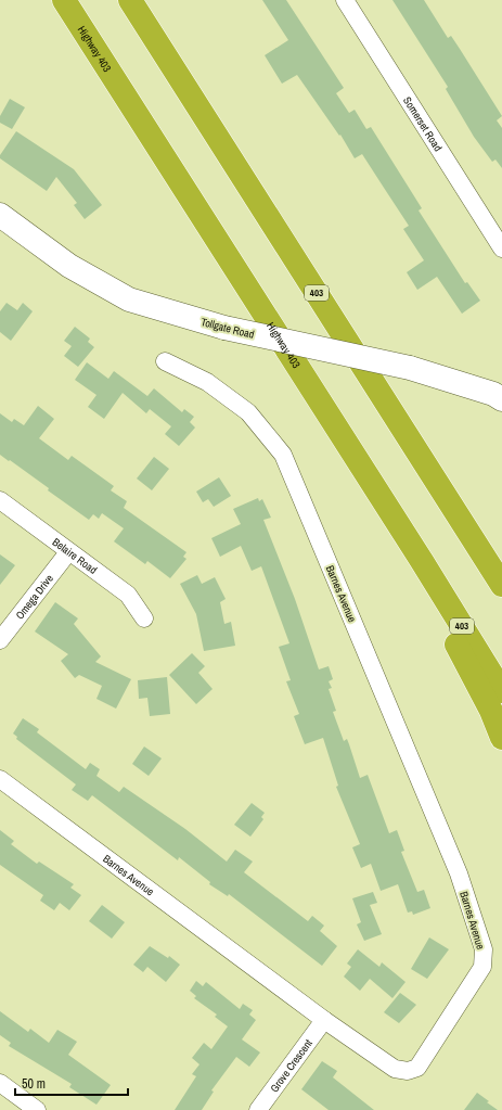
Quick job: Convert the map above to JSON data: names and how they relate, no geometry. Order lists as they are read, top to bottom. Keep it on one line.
{"streets":{"highway":["Highway 403","403"],"main road":["Tollgate Road"],"street":["Somerset Road","Belaire Road","Barnes Avenue","Omega Drive","Grove Crescent"]},"crossings":[["Belaire Road","Omega Drive"],["Barnes Avenue","Grove Crescent"]],"scale_bar":"50 m"}
